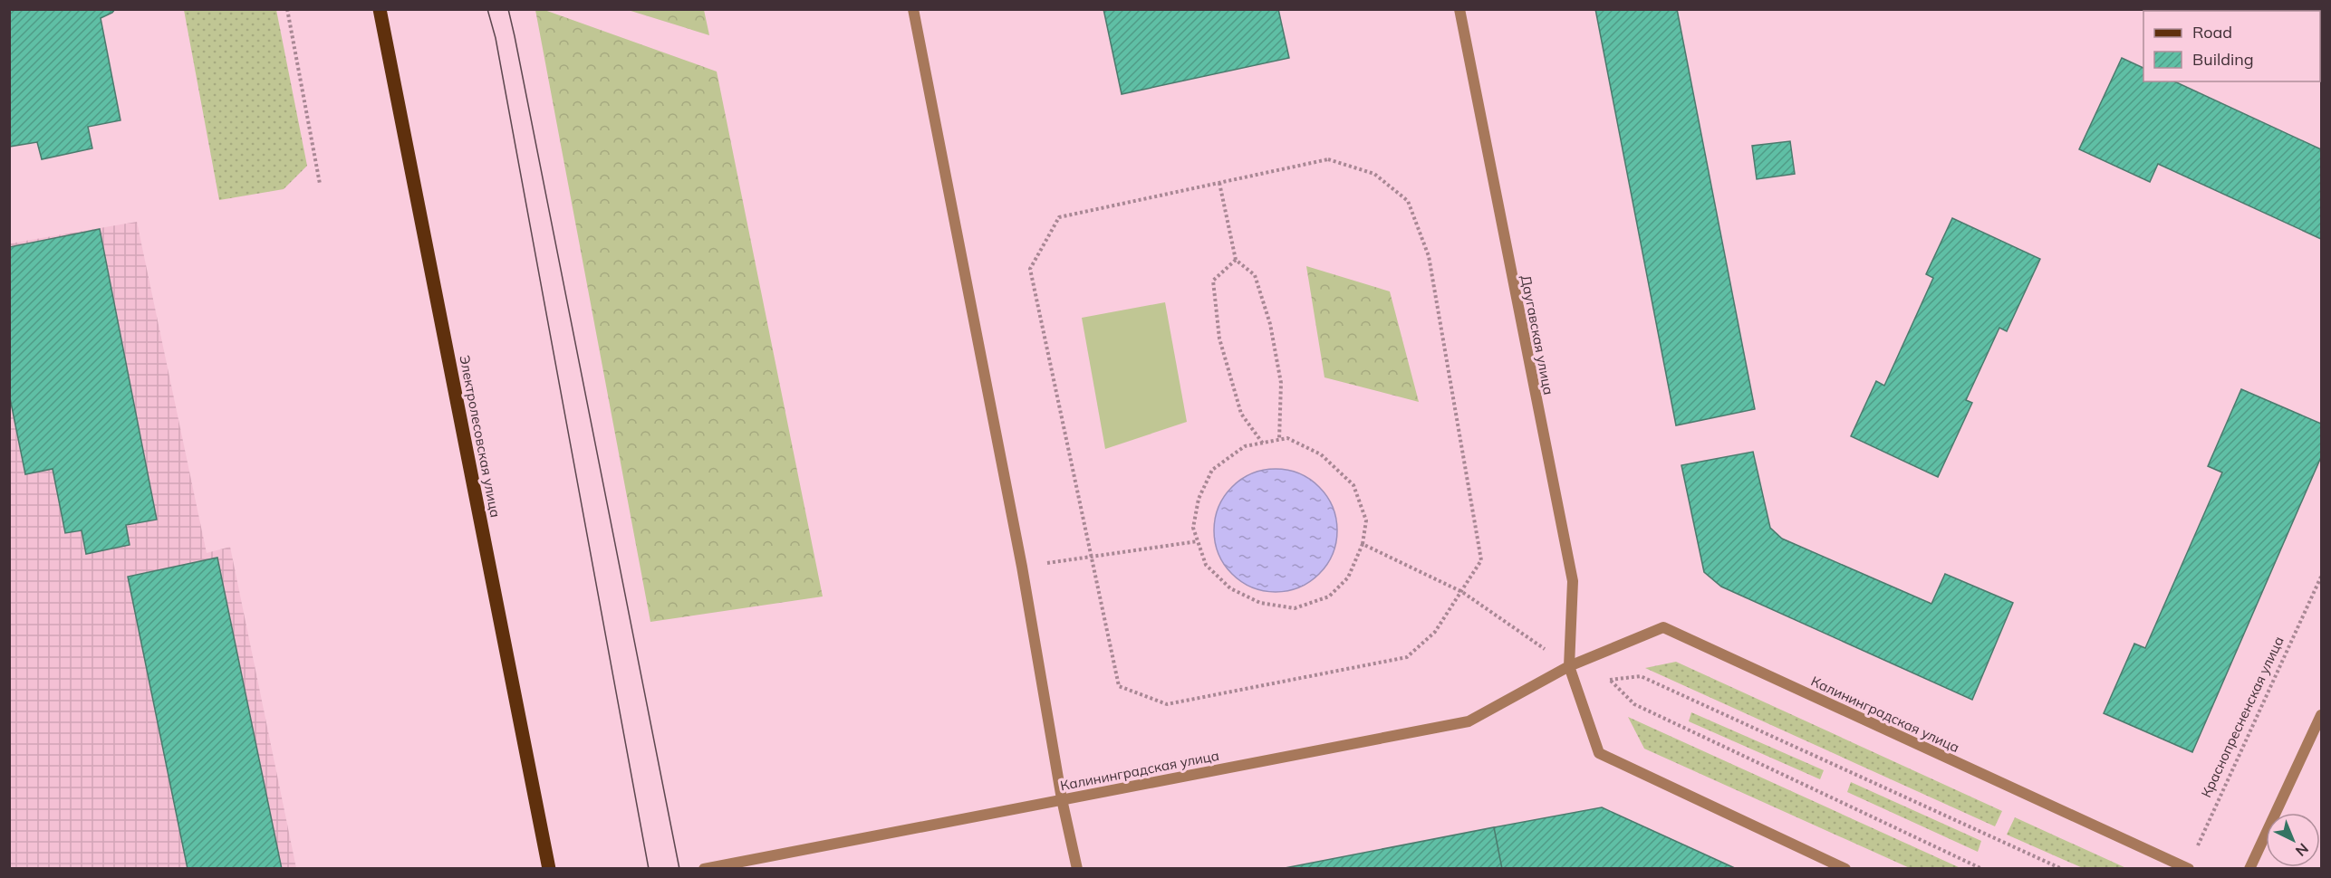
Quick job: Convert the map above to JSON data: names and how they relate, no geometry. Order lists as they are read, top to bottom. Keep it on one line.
{"streets":{"main road":["Электролесовская улица"],"street":["Даугавская улица","Калининградская улица"],"path":["Краснопресненская улица"]},"crossings":[["Даугавская улица","Калининградская улица"],["Калининградская улица","Краснопресненская улица"]],"legend":["Road","Building"],"north":"bottom right"}
